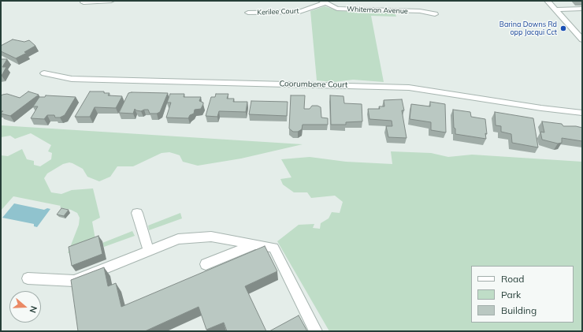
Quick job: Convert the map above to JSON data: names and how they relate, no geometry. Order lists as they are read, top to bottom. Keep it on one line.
{"streets":{"street":["Whiteman Avenue","Kerilee Court","Coorumbene Court"]},"crossings":[["Whiteman Avenue","Kerilee Court"]],"places":["Barina Downs Rd opp Jacqui Cct"],"legend":["Road","Park","Building"],"north":"right"}
